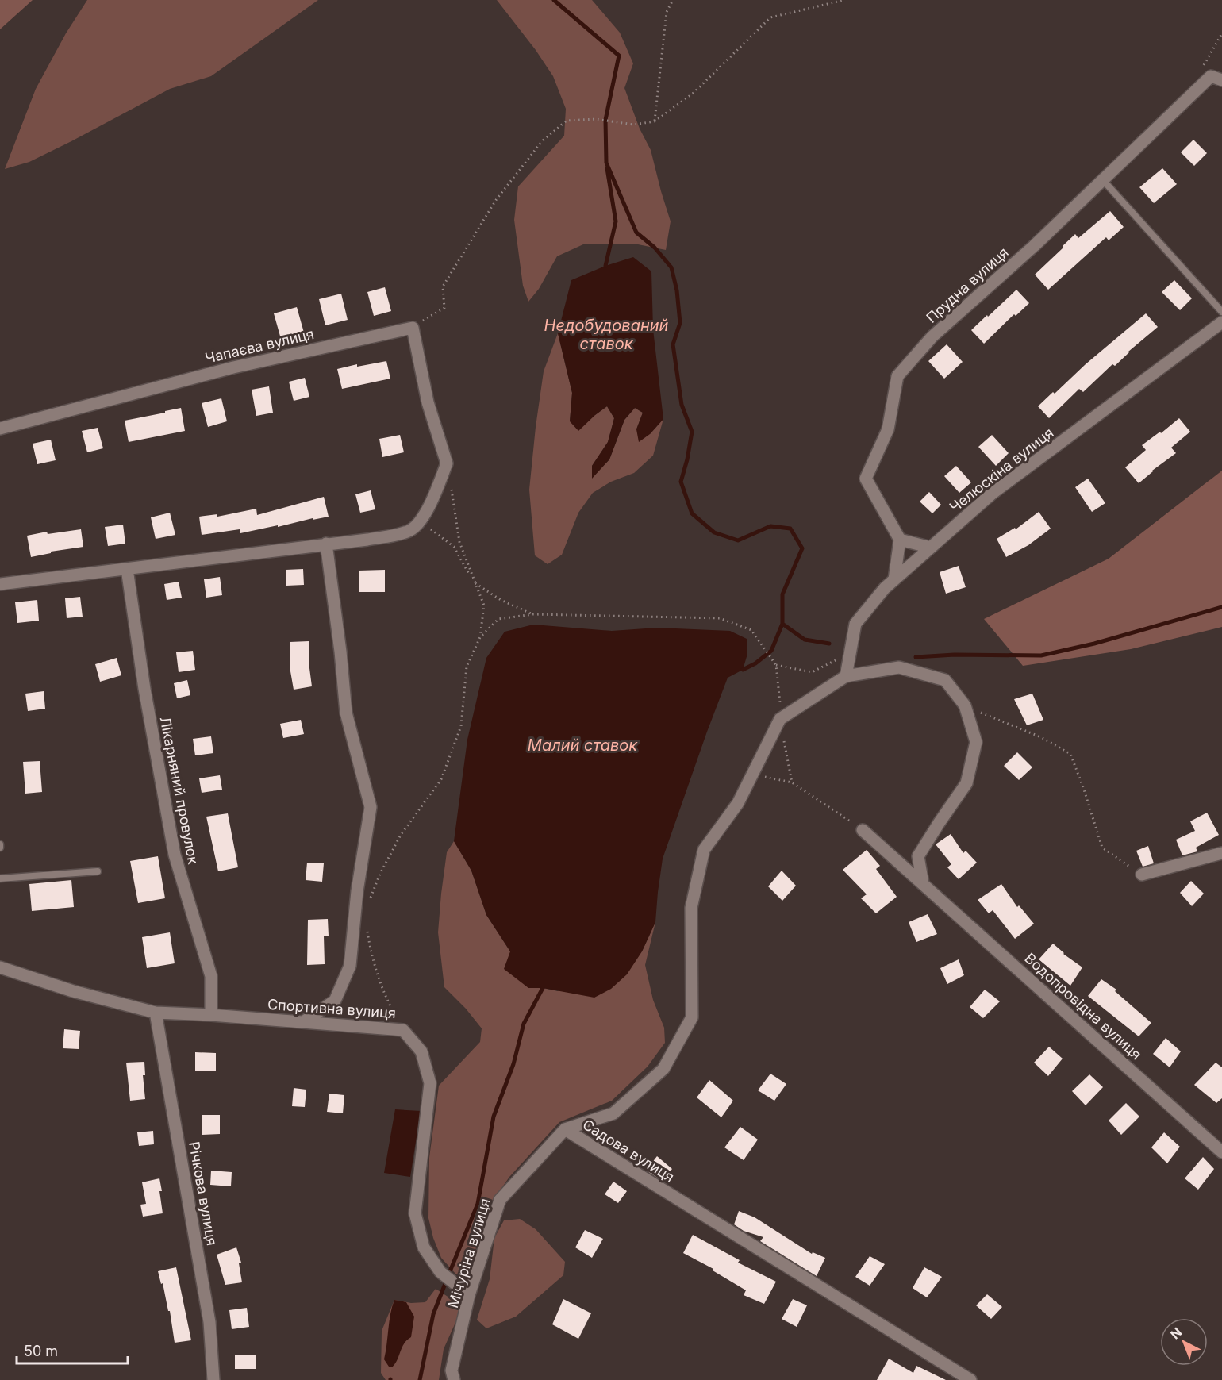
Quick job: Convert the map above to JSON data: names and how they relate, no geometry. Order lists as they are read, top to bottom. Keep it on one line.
{"streets":{"street":["Прудна вулиця","Чапаєва вулиця","Челюскіна вулиця","Лікарняний провулок","Водопровідна вулиця","Спортивна вулиця","Садова вулиця","Річкова вулиця","Мічуріна вулиця"]},"crossings":[["Лікарняний провулок","Спортивна вулиця"],["Спортивна вулиця","Річкова вулиця"],["Спортивна вулиця","Мічуріна вулиця"],["Садова вулиця","Мічуріна вулиця"]],"water":["Недобудований ставок","Малий ставок"],"scale_bar":"50 m","north":"top left"}
